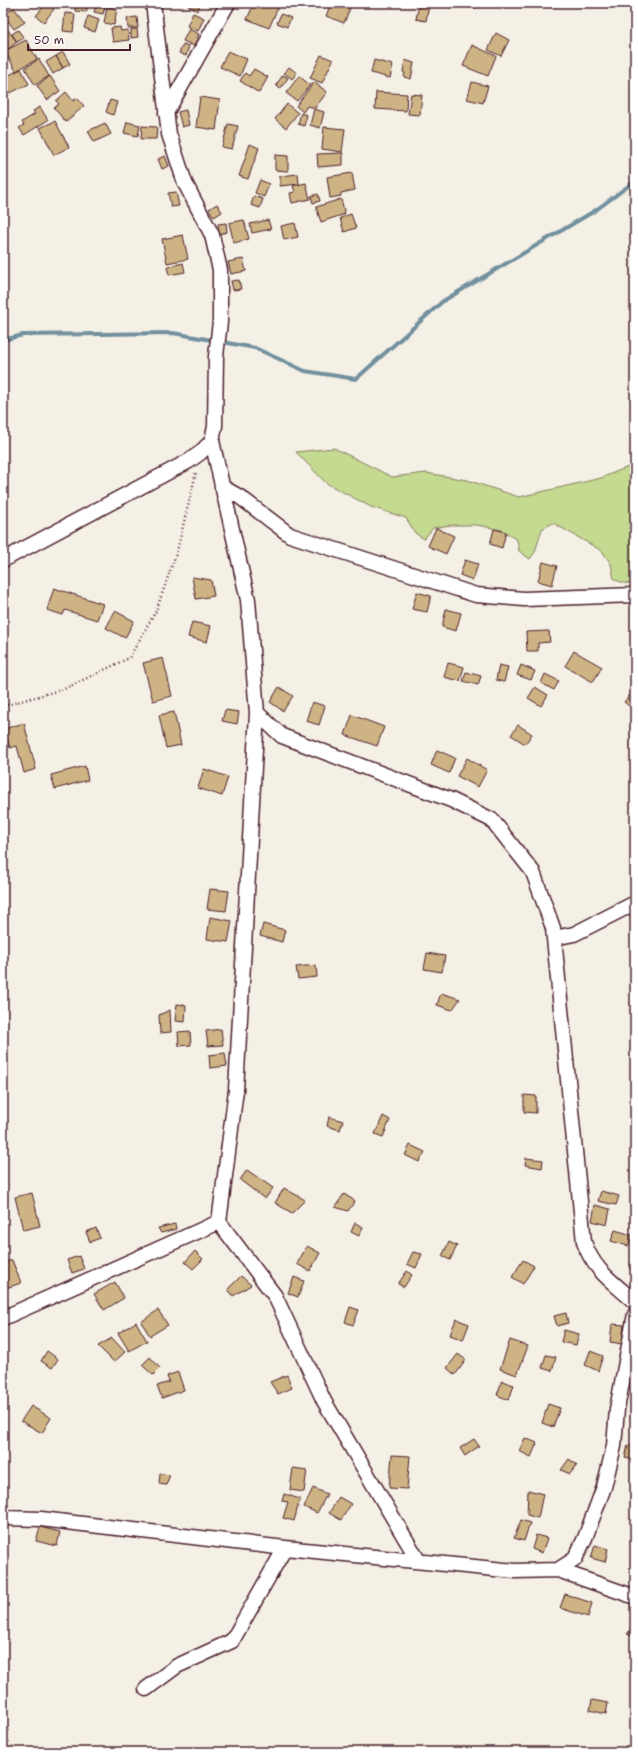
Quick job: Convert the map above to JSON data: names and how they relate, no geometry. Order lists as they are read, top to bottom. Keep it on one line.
{"scale_bar":"50 m"}
